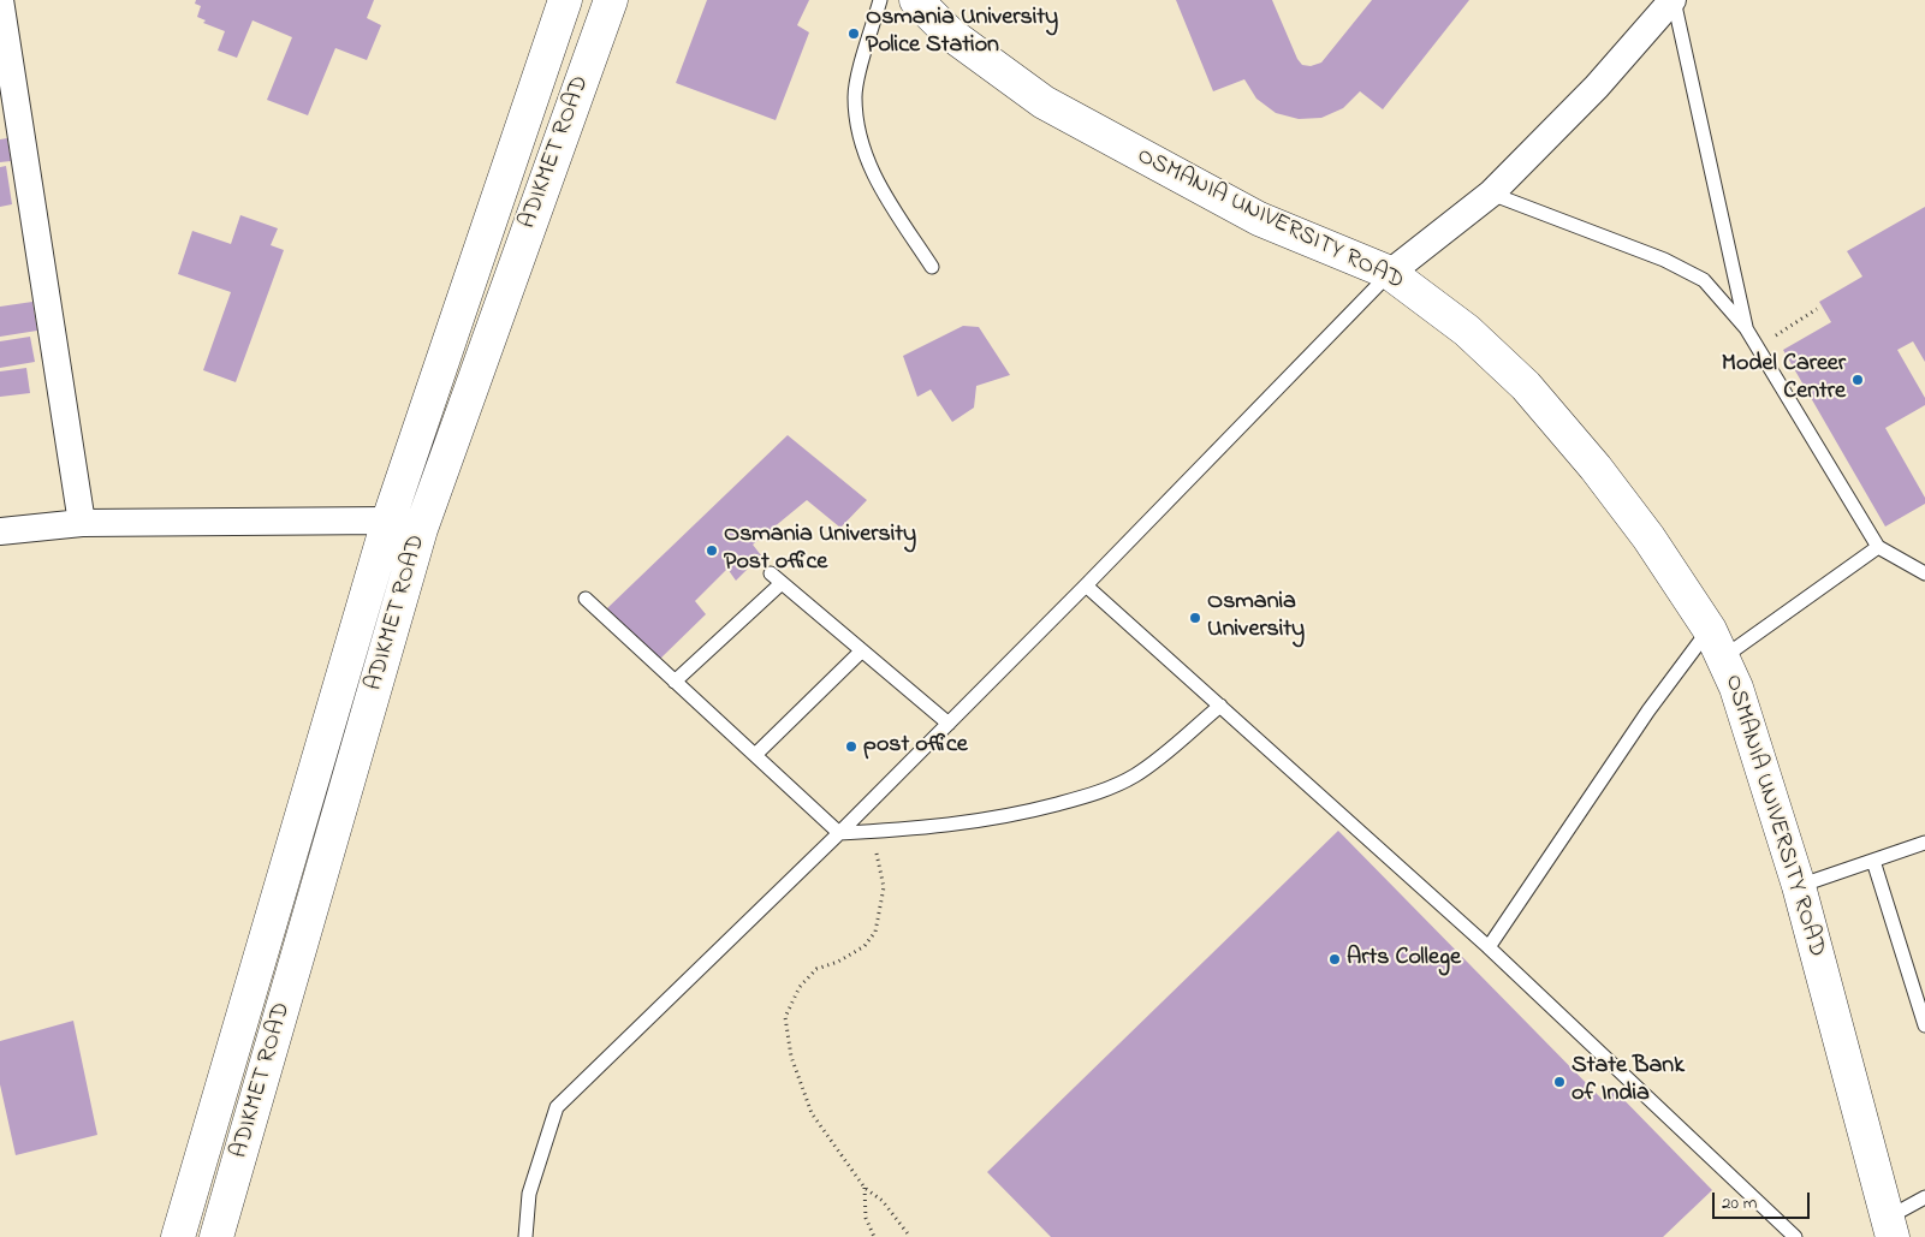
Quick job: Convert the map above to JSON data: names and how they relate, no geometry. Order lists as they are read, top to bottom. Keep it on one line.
{"streets":{"main road":["ADIKMET ROAD","OSMANIA UNIVERSITY ROAD"]},"places":["Osmania University Police Station","Model Career Centre","Osmania University Post office","Osmania University","post office","Arts College","State Bank of India"],"scale_bar":"20 m"}
